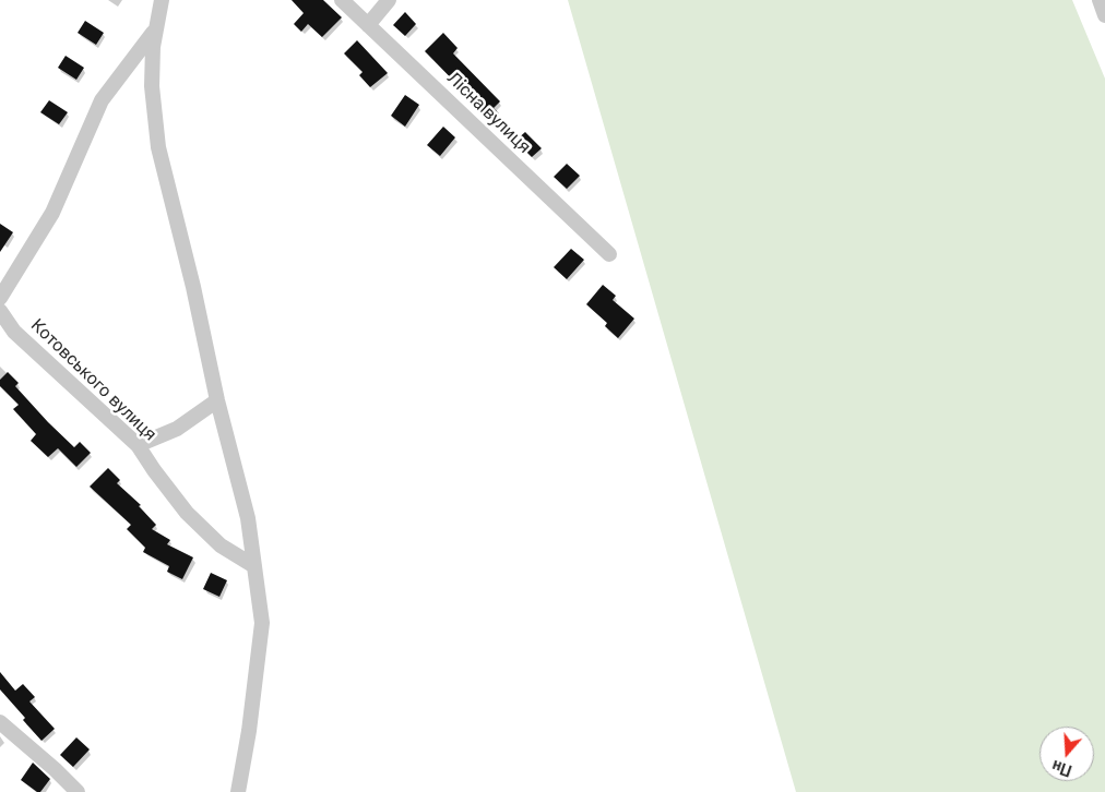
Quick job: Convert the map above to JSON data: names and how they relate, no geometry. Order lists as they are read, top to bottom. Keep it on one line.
{"streets":{"street":["Лісна вулиця","Котовського вулиця"]},"north":"bottom"}
